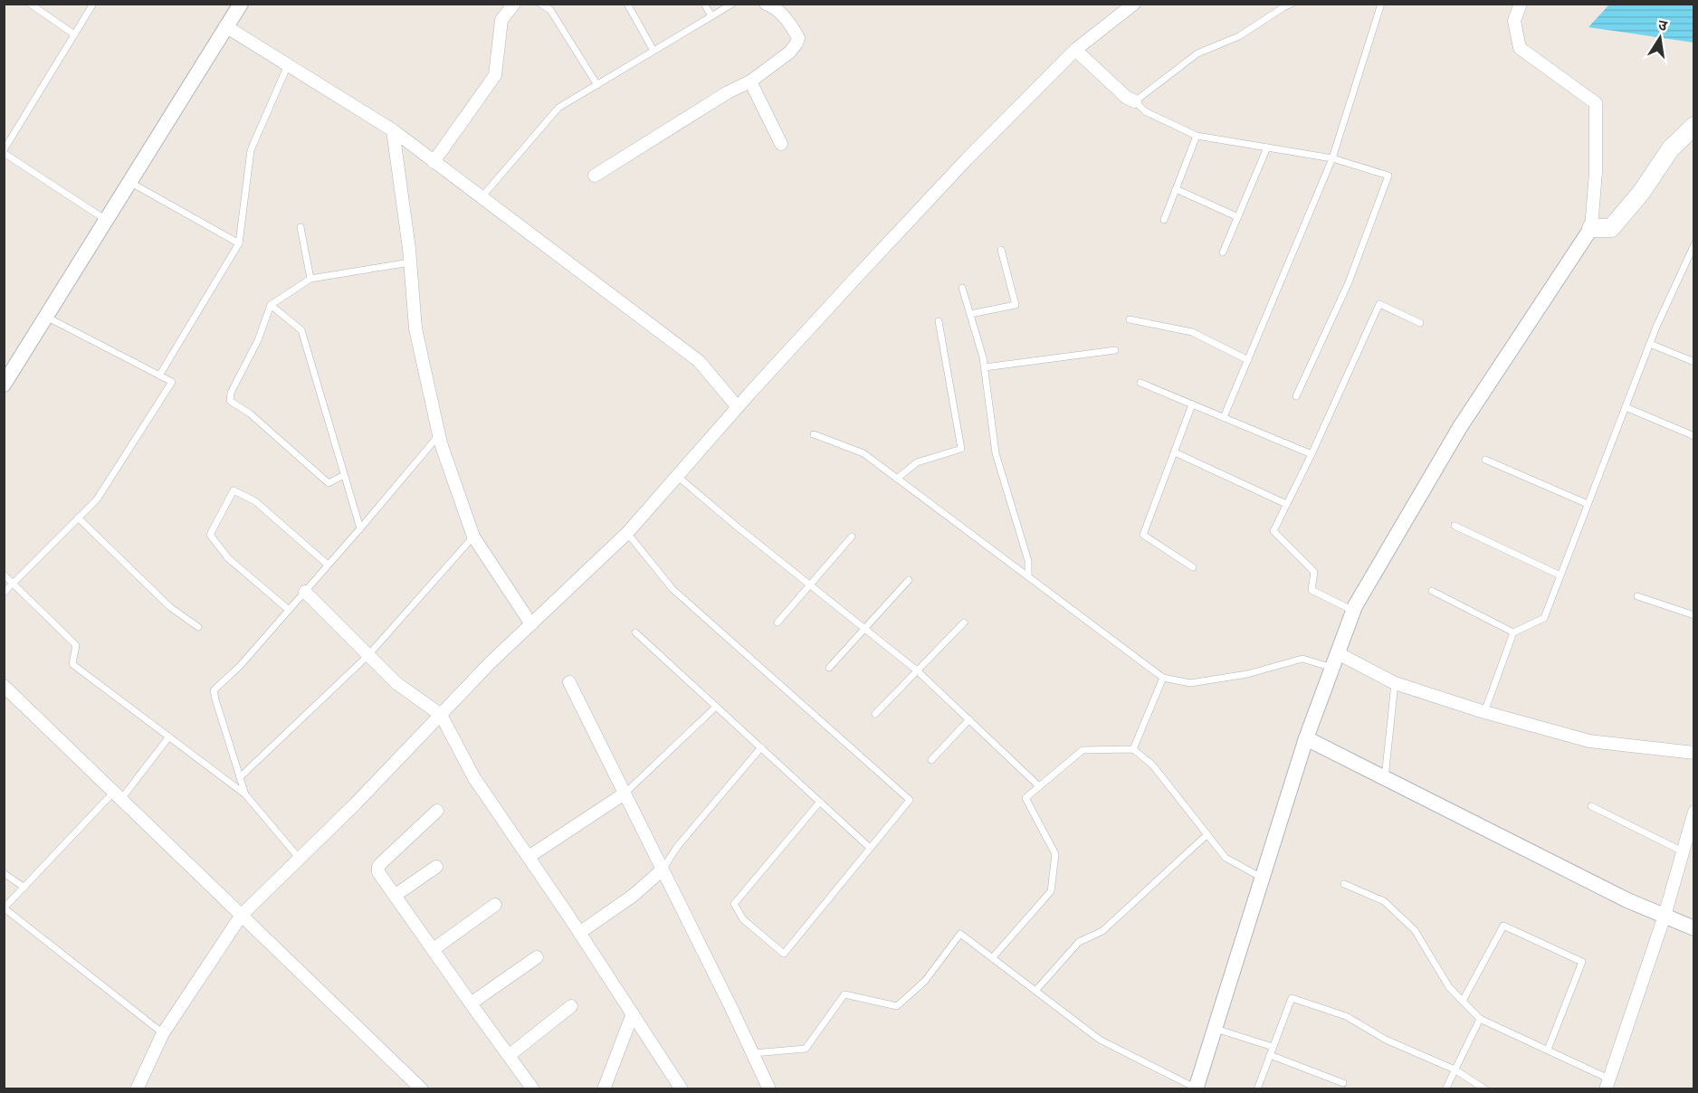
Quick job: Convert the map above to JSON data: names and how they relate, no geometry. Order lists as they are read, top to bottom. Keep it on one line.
{"north":"top"}
